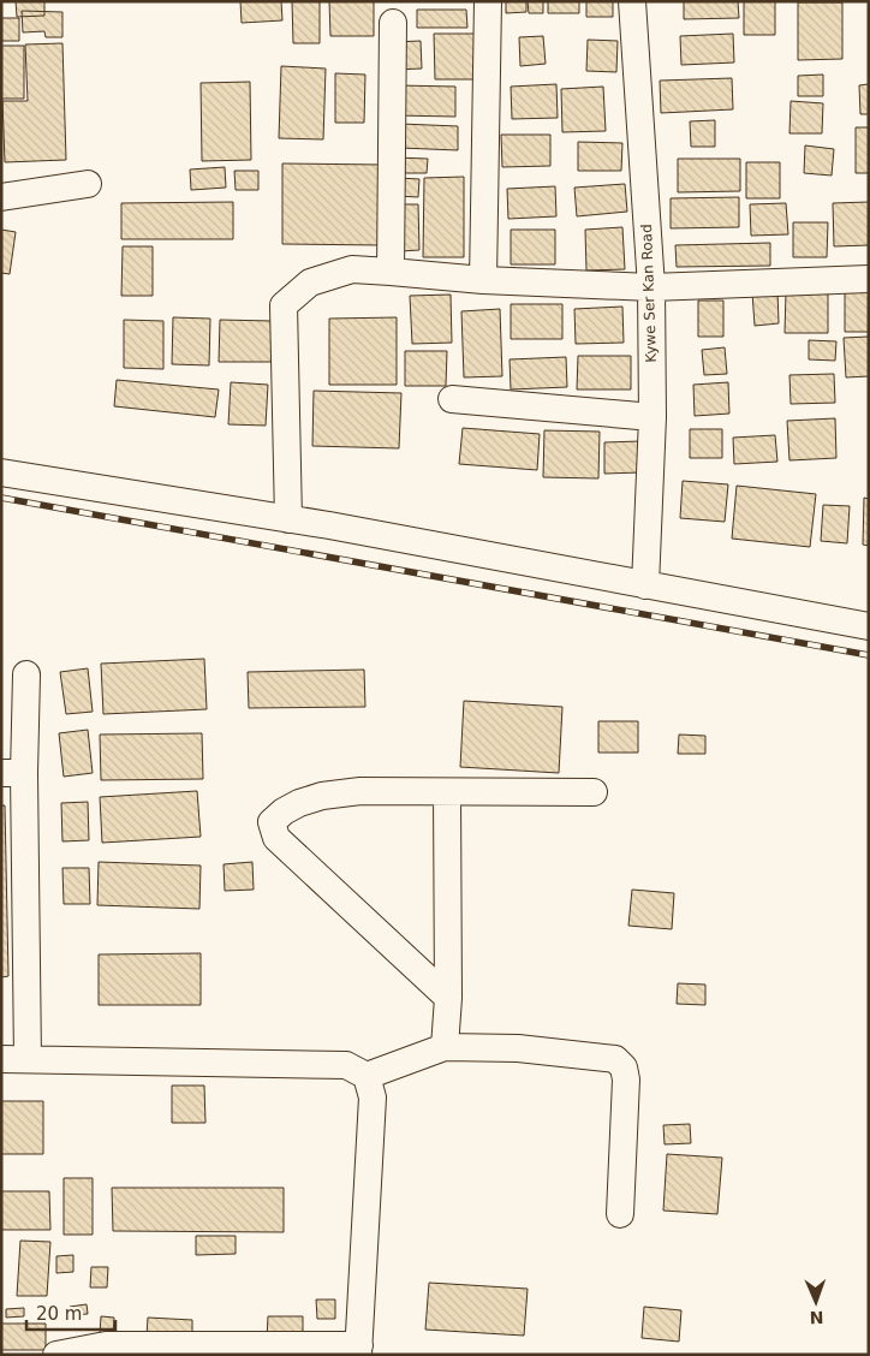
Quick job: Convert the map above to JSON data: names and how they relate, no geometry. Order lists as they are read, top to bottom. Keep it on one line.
{"streets":{"street":["Kywe Ser Kan Road"]},"scale_bar":"20 m","north":"bottom"}
